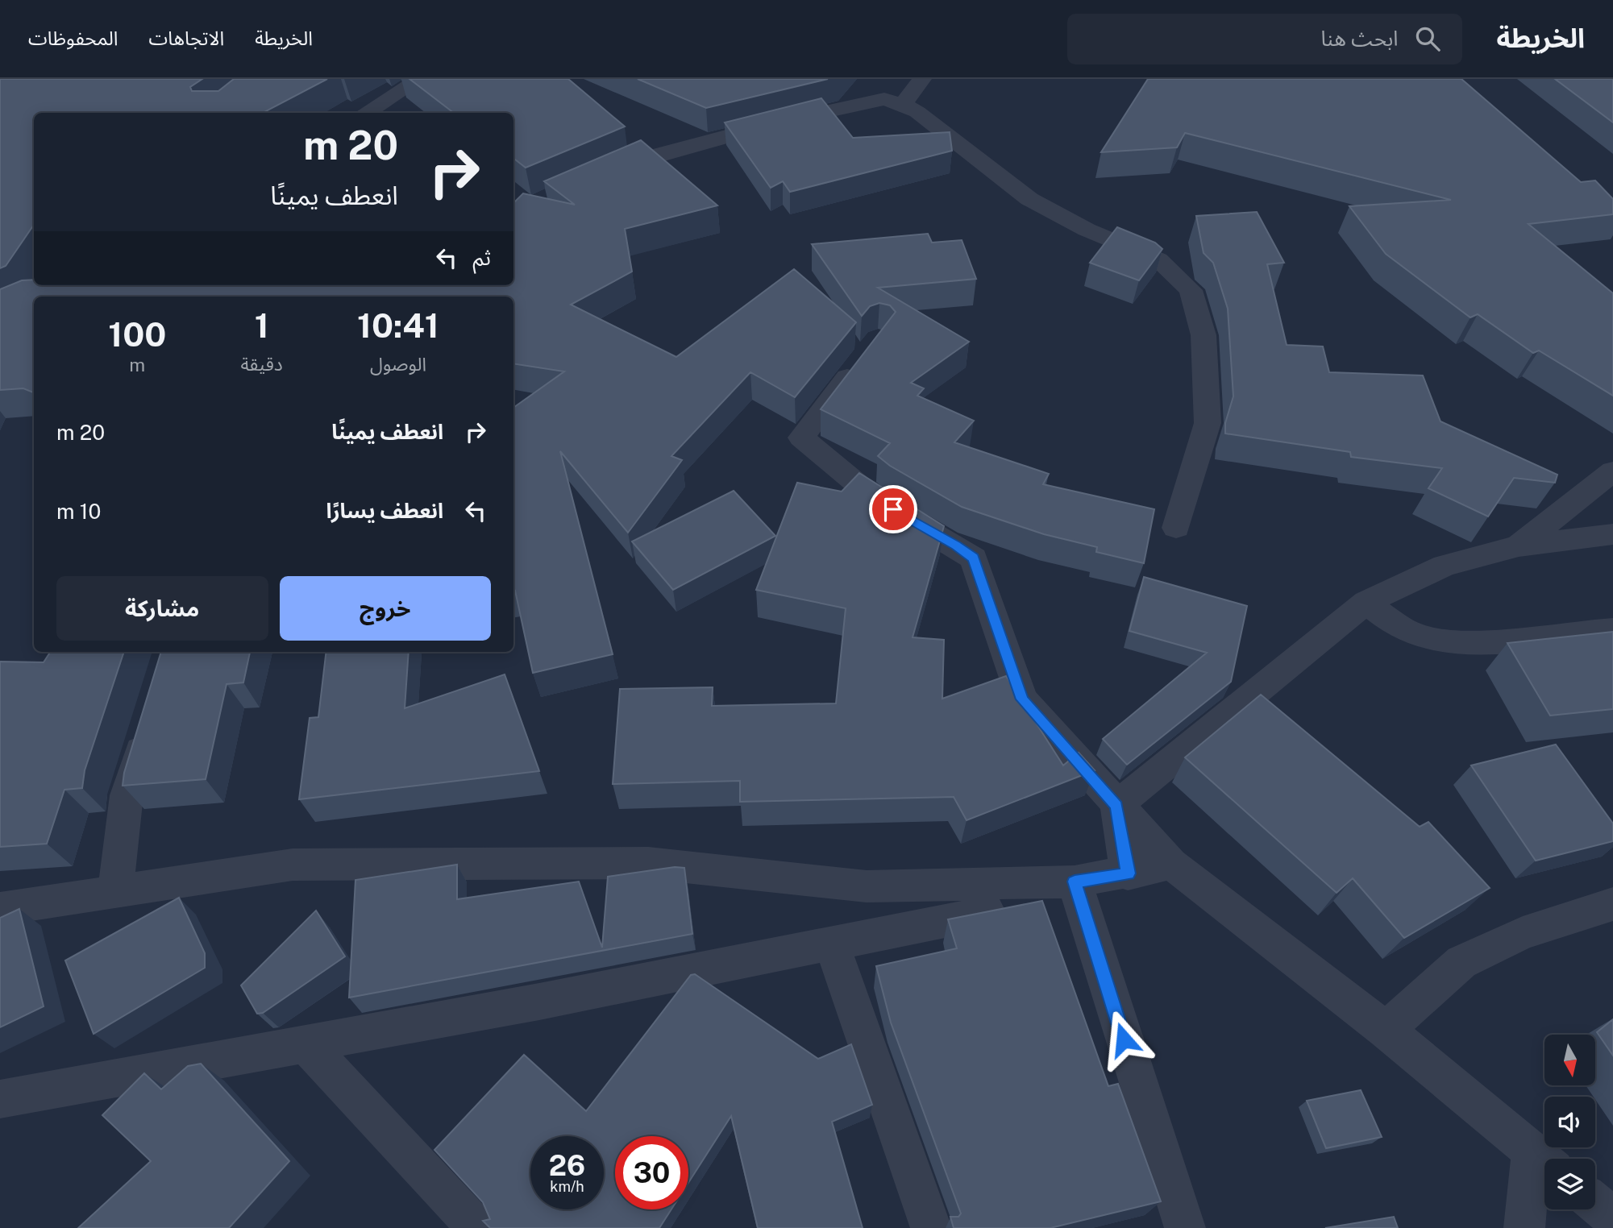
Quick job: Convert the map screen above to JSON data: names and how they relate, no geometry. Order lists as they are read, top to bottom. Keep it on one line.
{"north":"bottom","page":{"header":"الخريطة","search":"ابحث هنا","nav":["الخريطة","الاتجاهات","المحفوظات"],"turn":["20 m","انعطف يمينًا"],"then":"ثم","eta":["10:41","الوصول","1","دقيقة","100","m"],"list":[{"name":"انعطف يمينًا","value":"20 m"},{"name":"انعطف يسارًا","value":"10 m"}],"buttons":["خروج","مشاركة"],"speed":"26 km/h","limit":"30"}}
